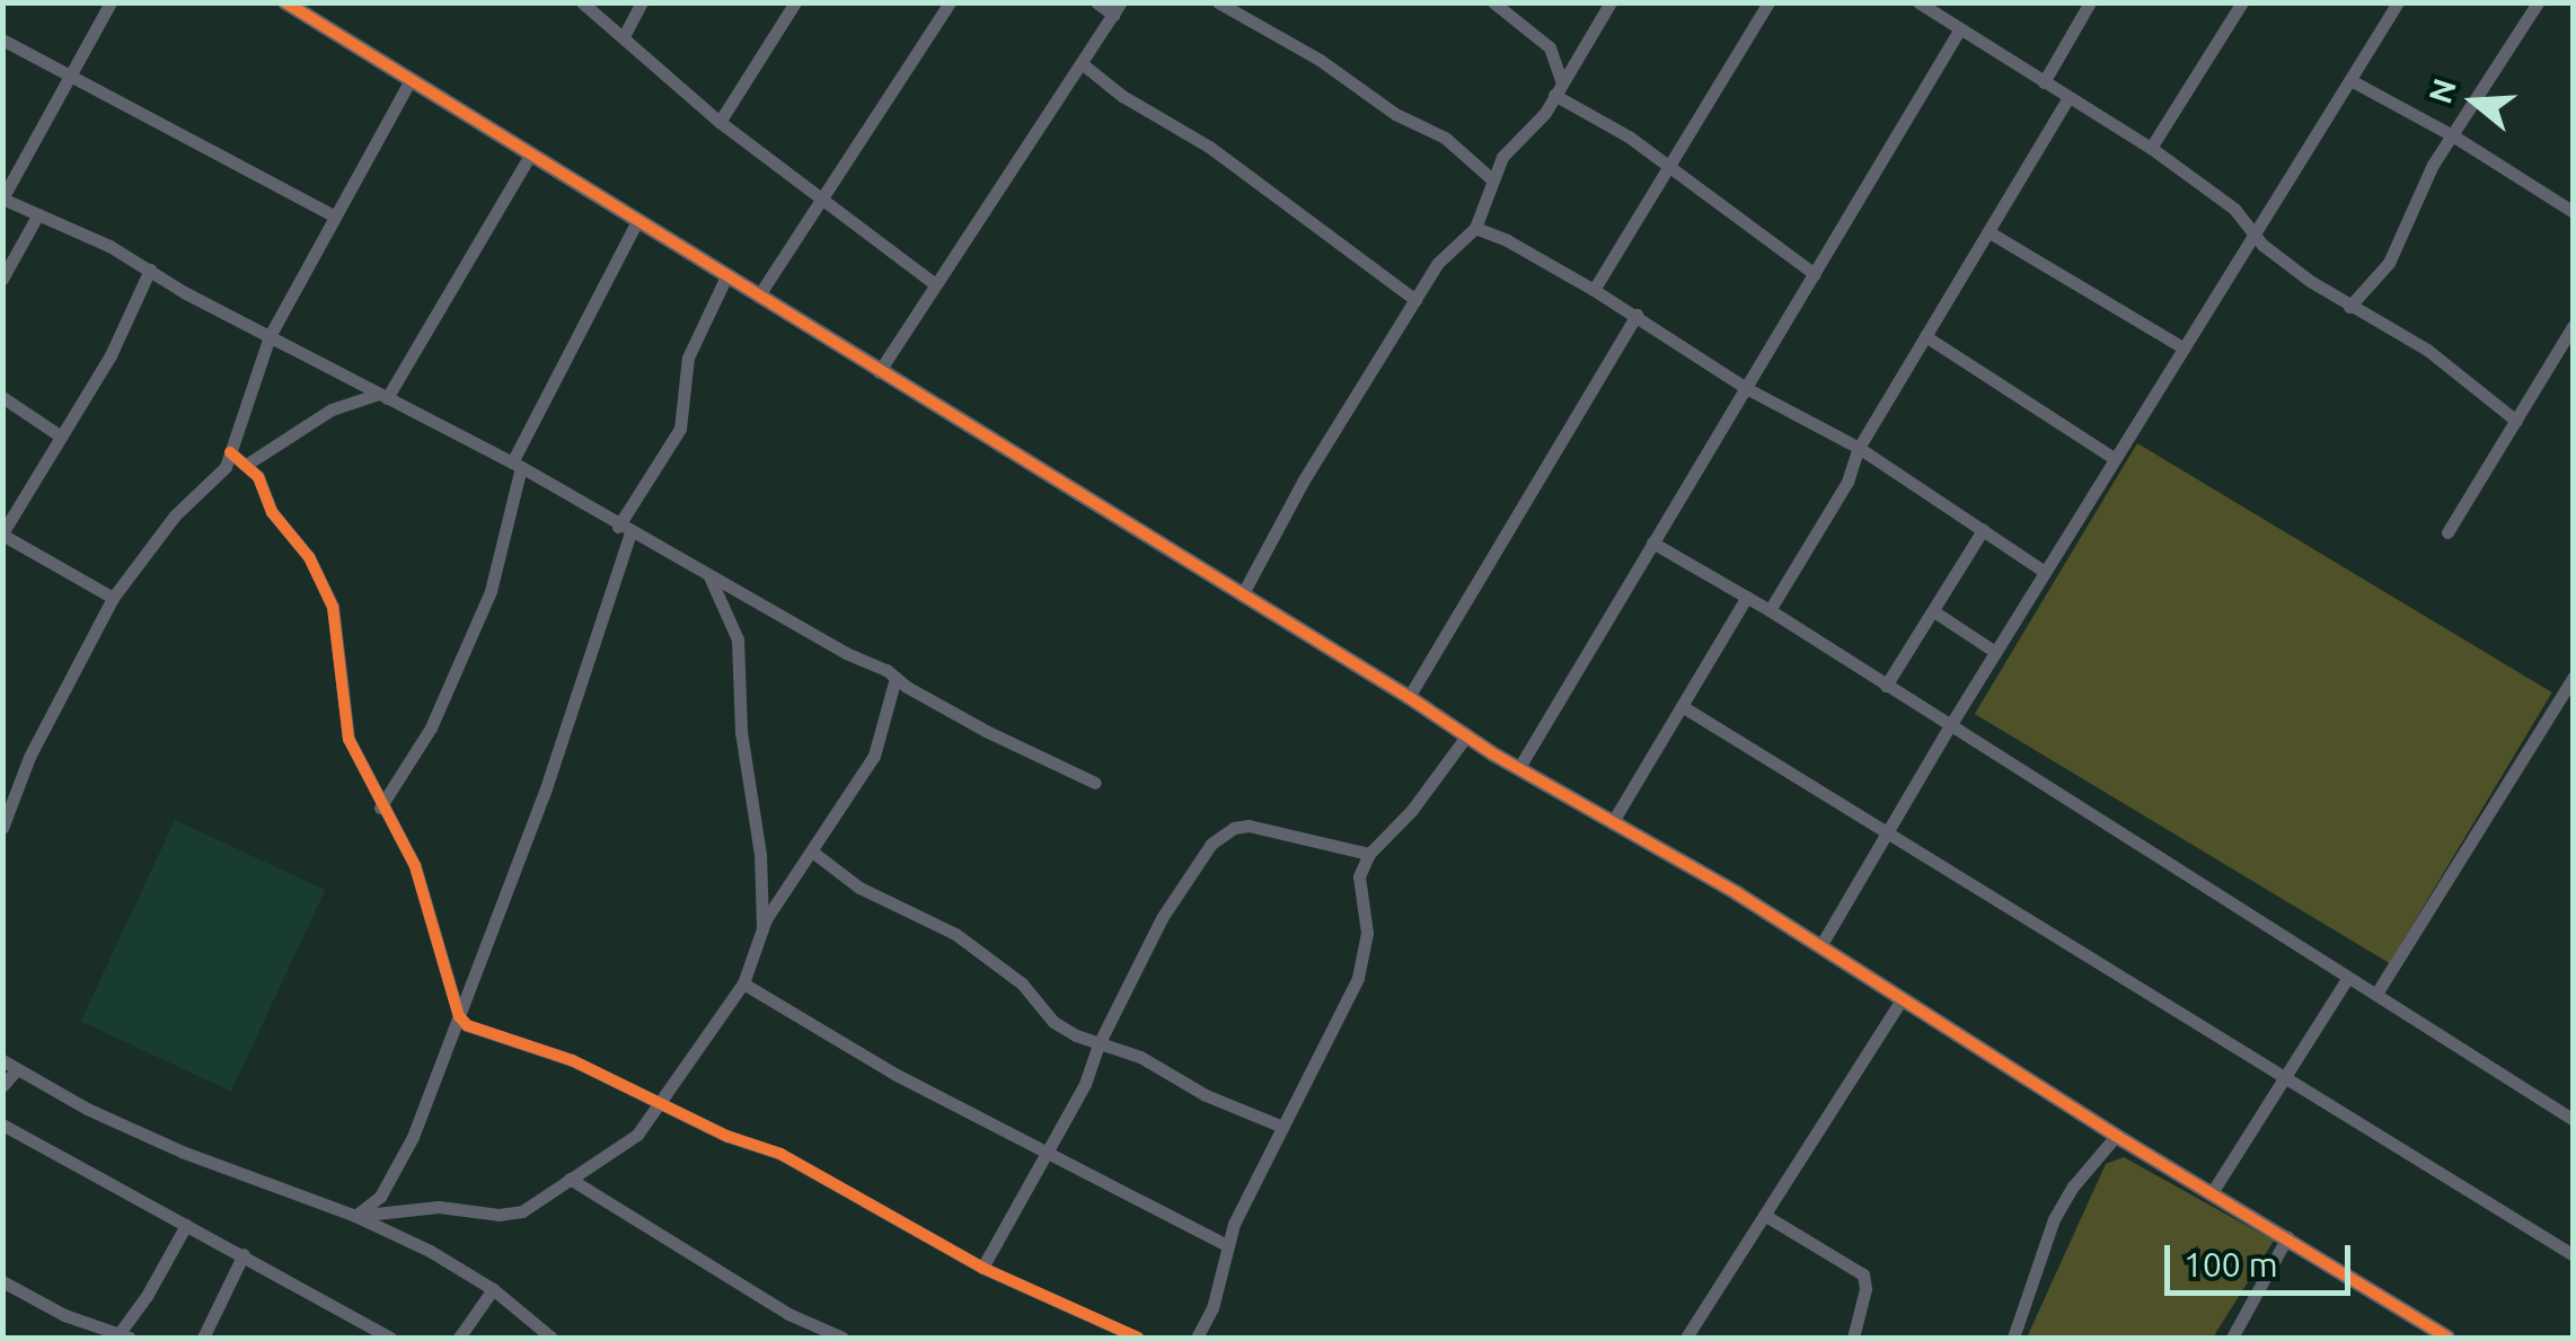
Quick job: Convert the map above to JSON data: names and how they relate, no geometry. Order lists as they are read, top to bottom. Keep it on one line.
{"scale_bar":"100 m","north":"left"}
